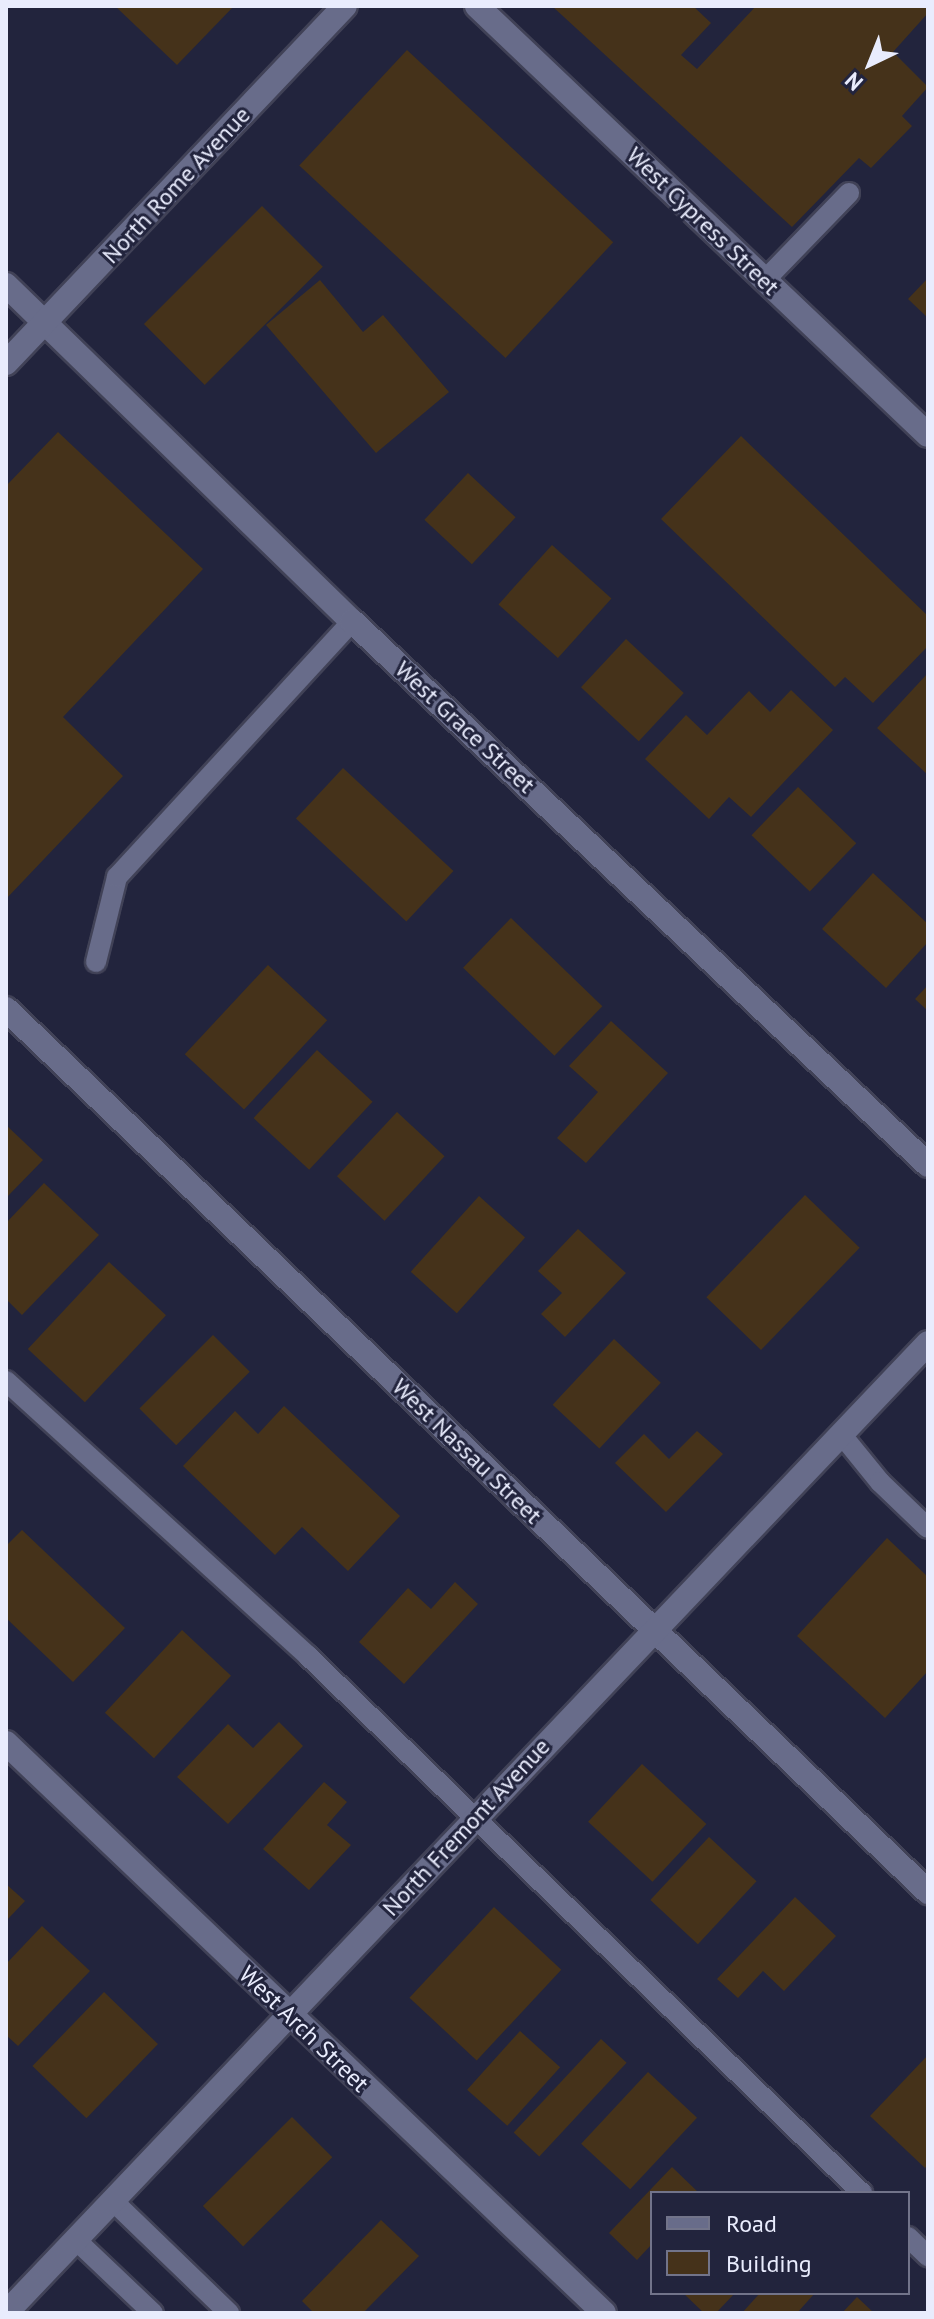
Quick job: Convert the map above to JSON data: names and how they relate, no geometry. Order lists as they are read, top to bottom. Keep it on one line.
{"streets":{"street":["North Rome Avenue","West Cypress Street","West Grace Street","West Nassau Street","North Fremont Avenue","West Arch Street"]},"crossings":[["North Rome Avenue","West Grace Street"],["West Nassau Street","North Fremont Avenue"],["North Fremont Avenue","West Arch Street"]],"legend":["Road","Building"],"north":"bottom left"}
